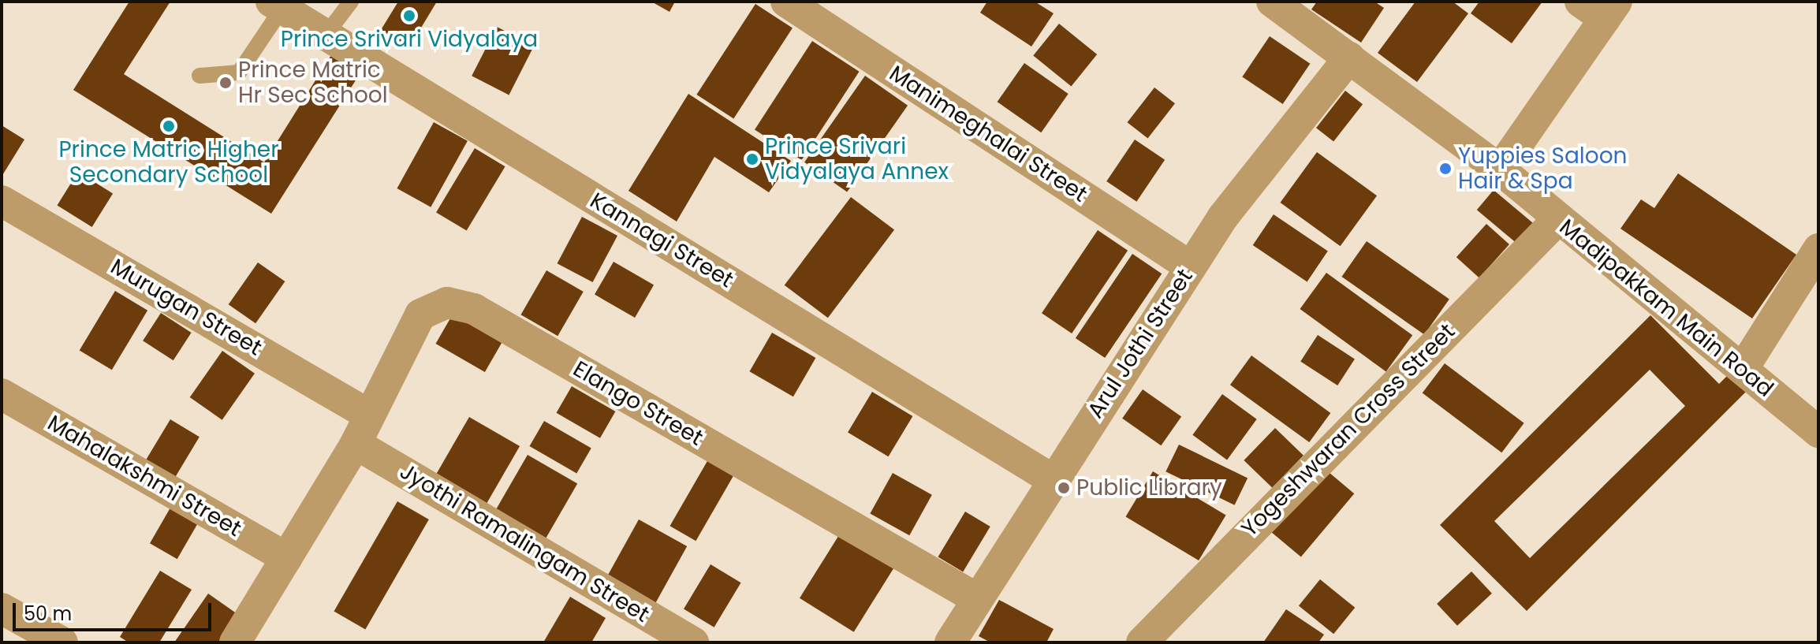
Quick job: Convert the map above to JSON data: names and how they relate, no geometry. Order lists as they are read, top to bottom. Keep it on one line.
{"streets":{"street":["Manimeghalai Street","Kannagi Street","Murugan Street","Madipakkam Main Road","Arul Jothi Street","Elango Street","Yogeshwaran Cross Street","Mahalakshmi Street","Jyothi Ramalingam Street"]},"crossings":[["Manimeghalai Street","Arul Jothi Street"],["Kannagi Street","Arul Jothi Street"],["Murugan Street","Elango Street"],["Madipakkam Main Road","Arul Jothi Street"],["Madipakkam Main Road","Yogeshwaran Cross Street"],["Arul Jothi Street","Elango Street"],["Elango Street","Mahalakshmi Street"],["Elango Street","Jyothi Ramalingam Street"]],"places":["Prince Srivari Vidyalaya","Prince Matric Hr Sec School","Prince Matric Higher Secondary School","Prince Srivari Vidyalaya Annex","Yuppies Saloon Hair & Spa","Public Library"],"scale_bar":"50 m"}
